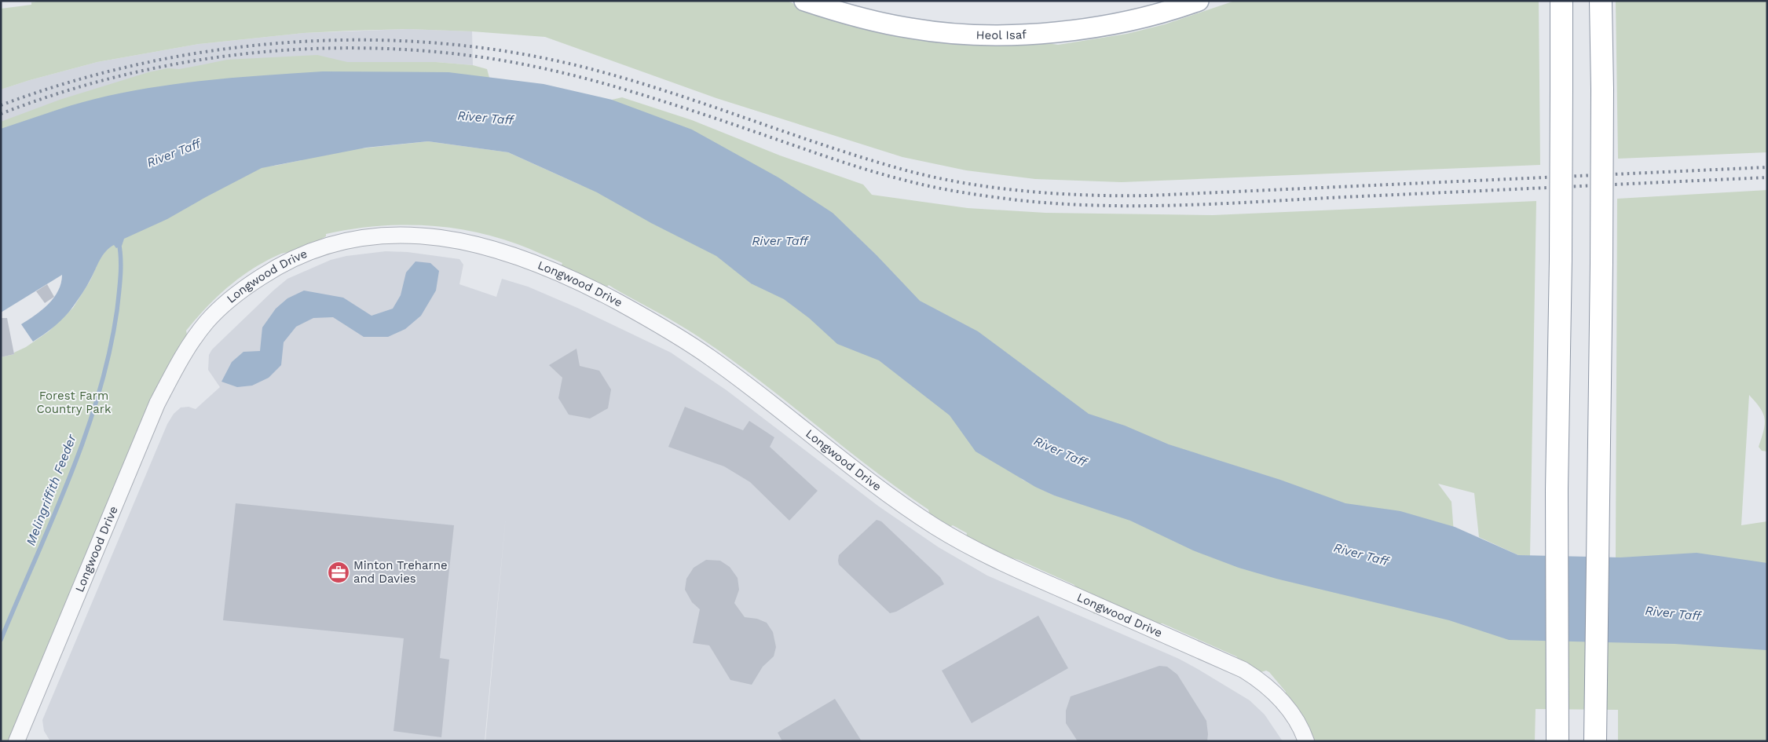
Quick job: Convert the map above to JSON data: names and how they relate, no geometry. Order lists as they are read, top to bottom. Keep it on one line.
{"streets":{"main road":["Heol Isaf"],"street":["Longwood Drive"]},"water":["River Taff","Melingriffith Feeder"],"parks":["Forest Farm Country Park"],"places":{"office":["Minton Treharne and Davies"]}}
